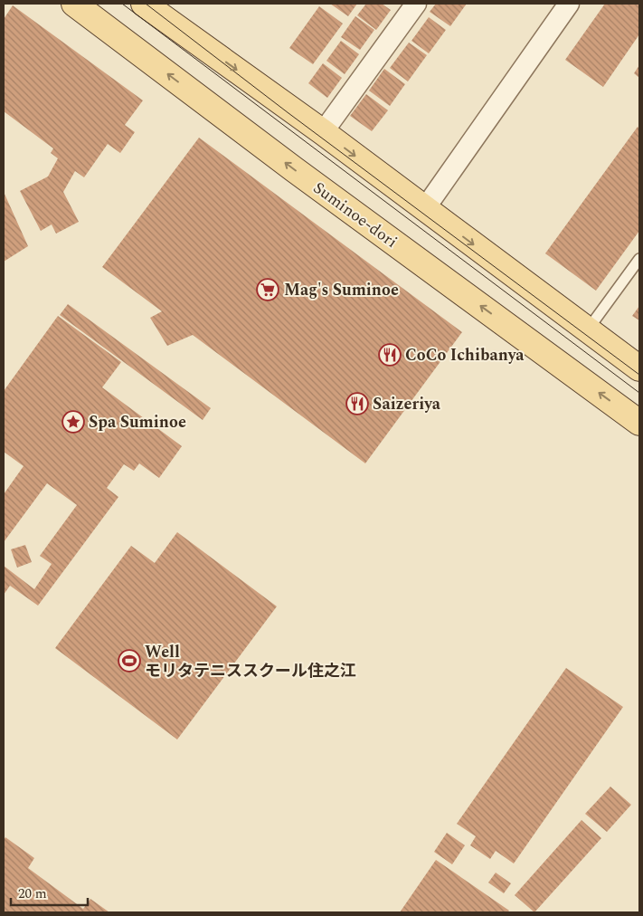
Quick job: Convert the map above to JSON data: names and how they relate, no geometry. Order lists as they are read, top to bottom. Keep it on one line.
{"streets":{"main road":["Suminoe-dori"]},"places":{"supermarket":["Mag's Suminoe"],"restaurant":["CoCo Ichibanya","Saizeriya"],"place":["Spa Suminoe"],"sports":["Well モリタテニススクール住之江"]},"scale_bar":"20 m"}
